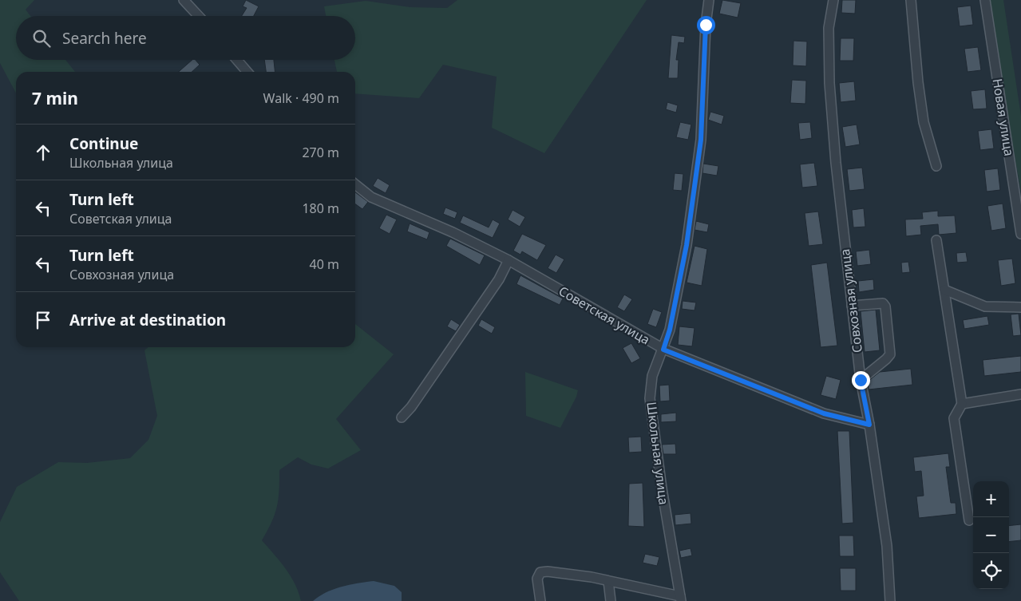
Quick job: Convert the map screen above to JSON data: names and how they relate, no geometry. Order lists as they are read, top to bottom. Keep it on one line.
{"streets":{"street":["Новая улица","Совхозная улица","Советская улица","Школьная улица"]},"crossings":[["Совхозная улица","Советская улица"],["Советская улица","Школьная улица"]],"page":{"search":"Search here","heading":["7 min","Walk · 490 m"],"list":[["Continue","Школьная улица","270 m"],["Turn left","Советская улица","180 m"],["Turn left","Совхозная улица","40 m"],"Arrive at destination"],"map_buttons":["+","−"]}}
